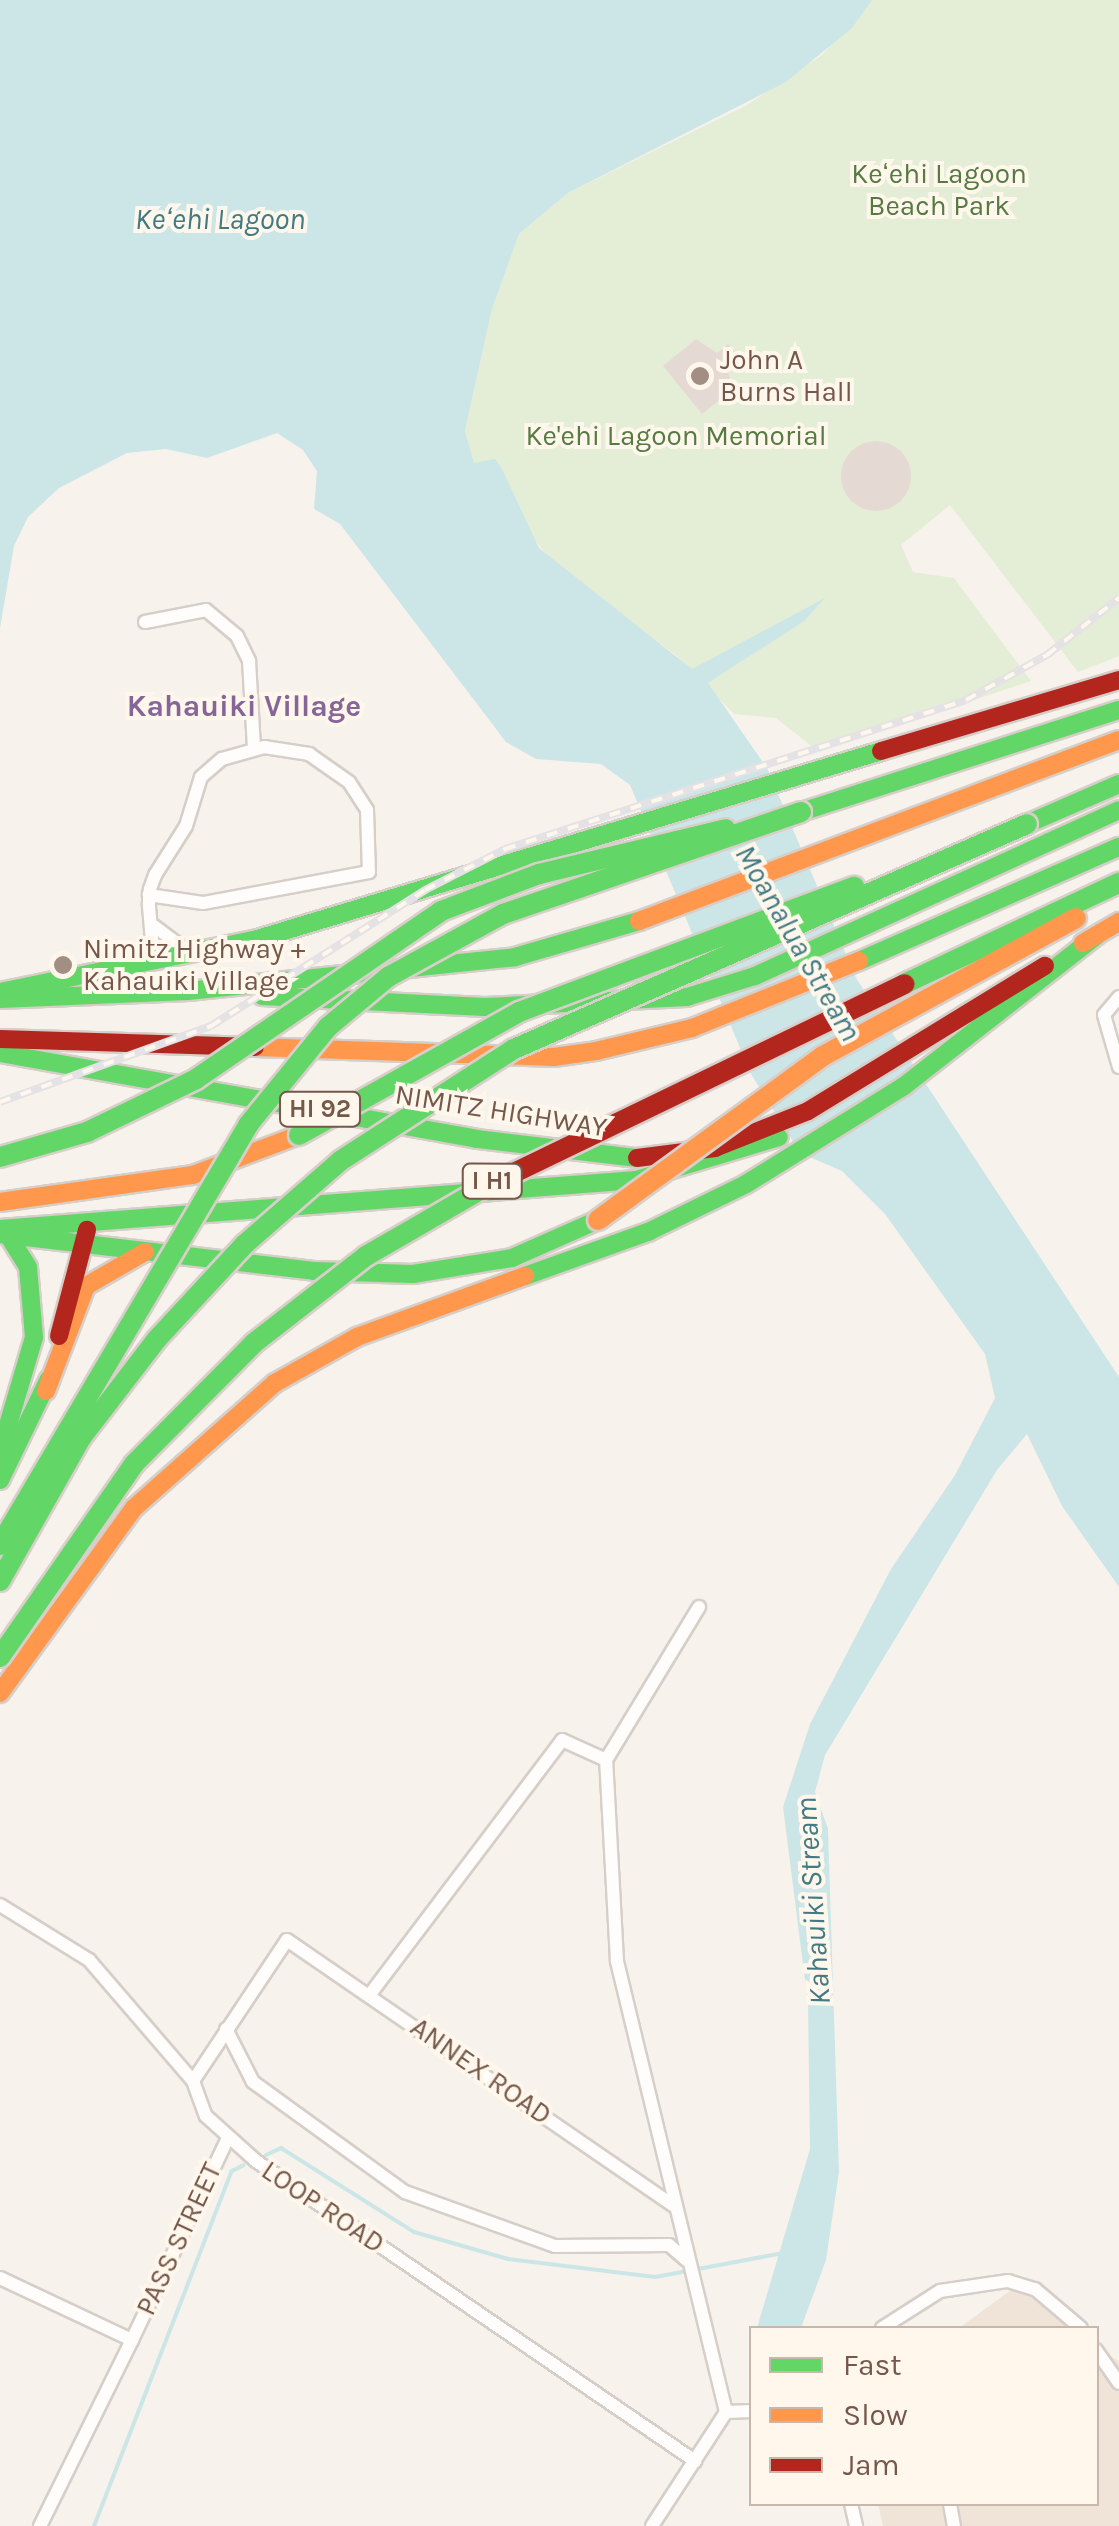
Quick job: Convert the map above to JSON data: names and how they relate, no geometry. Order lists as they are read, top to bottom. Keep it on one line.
{"streets":{"main road":["HI 92","NIMITZ HIGHWAY","I H1"],"street":["ANNEX ROAD","LOOP ROAD","PASS STREET"]},"crossings":[["LOOP ROAD","PASS STREET"]],"districts":["Kahauiki Village"],"water":["Keʻehi Lagoon","Moanalua Stream","Kahauiki Stream"],"parks":["Keʻehi Lagoon Beach Park","Ke'ehi Lagoon Memorial"],"places":["John A Burns Hall","Nimitz Highway + Kahauiki Village"],"legend":["Fast","Slow","Jam"]}
